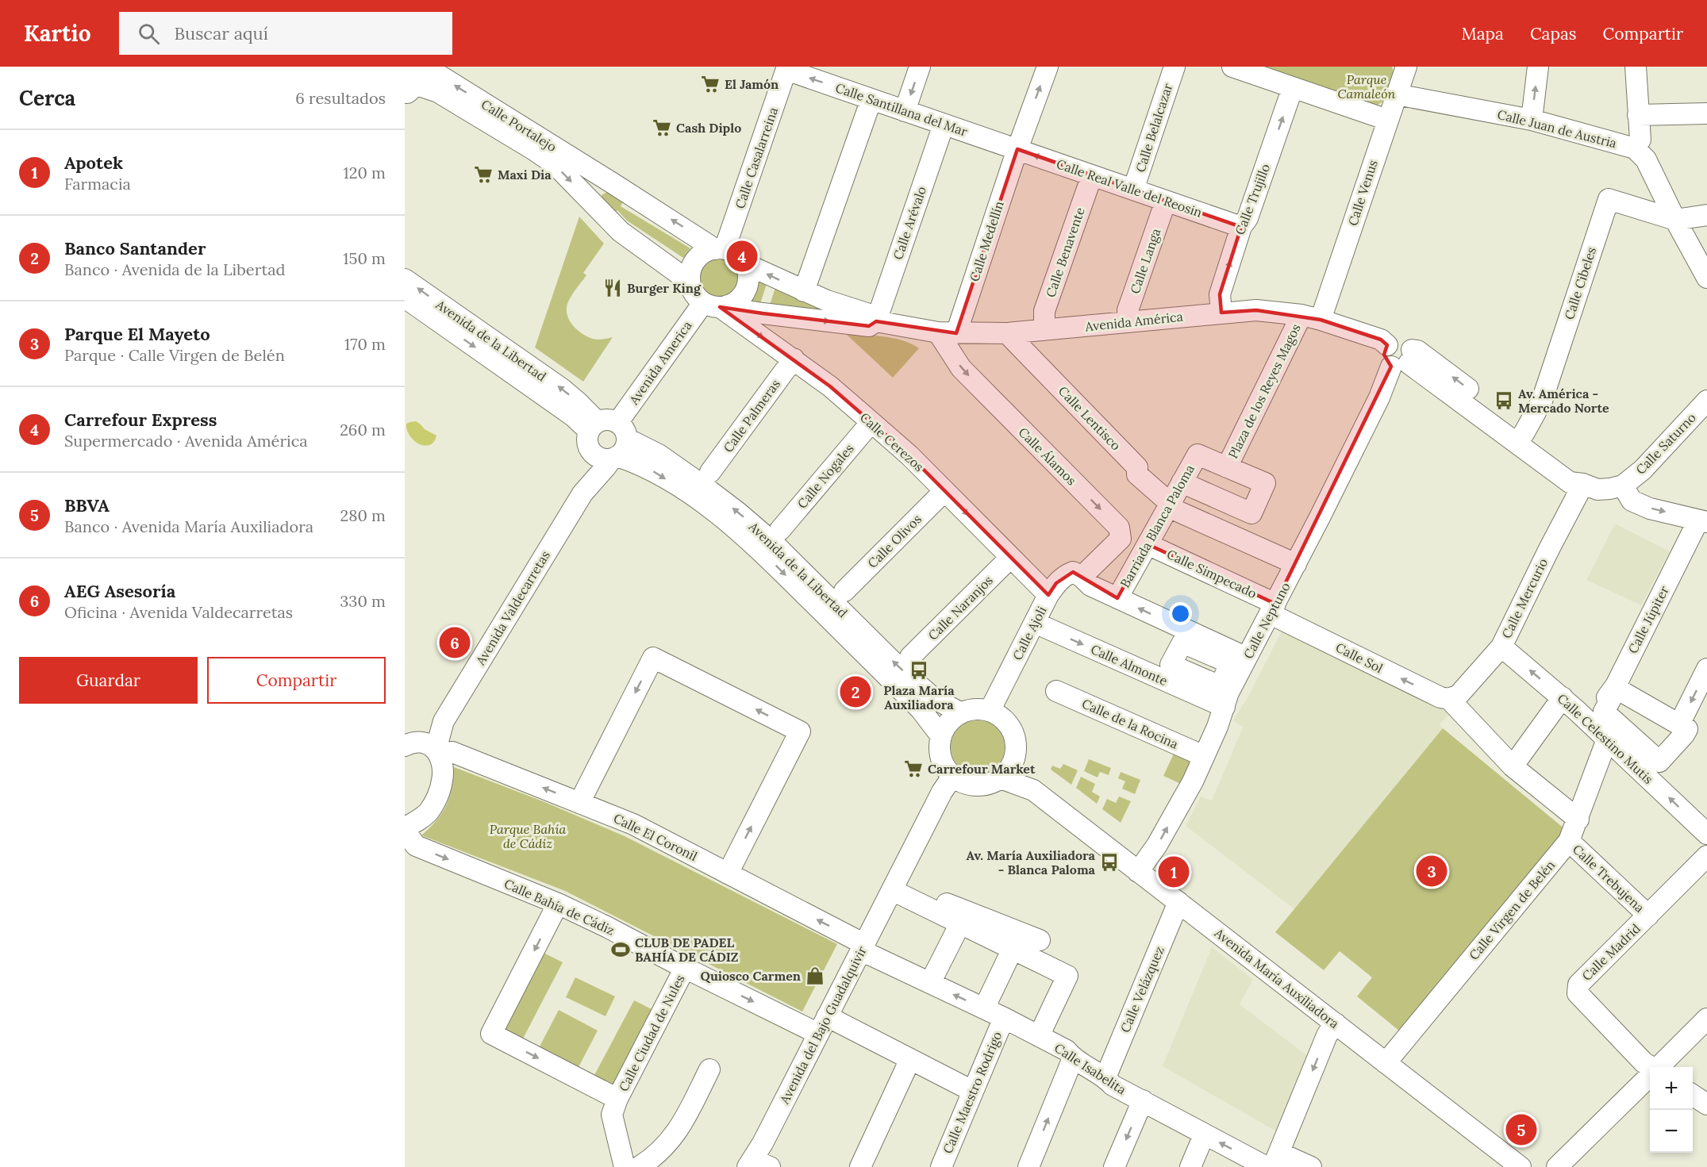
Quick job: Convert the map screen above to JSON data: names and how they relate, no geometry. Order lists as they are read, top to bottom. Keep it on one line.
{"streets":{"street":["Calle Santillana del Mar","Calle Portalejo","Calle Belalcazar","Calle Juan de Austria","Calle Casalarreina","Calle Real Valle del Reosin","Calle Venus","Calle Trujillo","Calle Arévalo","Calle Medellín","Calle Benavente","Calle Langa","Calle Cibeles","Avenida América","Avenida de la Libertad","Avenida America","Plaza de los Reyes Magos","Calle Palmeras","Calle Lentisco","Calle Cerezos","Calle Saturno","Calle Álamos","Calle Nogales","Barriada Blanca Paloma","Calle Olivos","Calle Simpecado","Calle Mercurio","Avenida Valdecarretas","Calle Naranjos","Calle Júpiter","Calle Neptuno","Calle Ajoli","Calle Sol","Calle Almonte","Calle de la Rocina","Calle Celestino Mutis","Calle El Coronil","Calle Trebujena","Calle Bahía de Cádiz","Calle Virgen de Belén","Calle Madrid","Avenida María Auxiliadora","Calle Velázquez","Avenida del Bajo Guadalquivir","Calle Ciudad de Nules","Calle Isabelita","Calle Maestro Rodrigo"]},"crossings":[["Calle Santillana del Mar","Calle Casalarreina"],["Calle Santillana del Mar","Calle Real Valle del Reosin"],["Calle Santillana del Mar","Calle Arévalo"],["Calle Santillana del Mar","Calle Medellín"],["Calle Portalejo","Calle Casalarreina"],["Calle Portalejo","Avenida América"],["Calle Portalejo","Avenida America"],["Calle Portalejo","Calle Cerezos"],["Calle Belalcazar","Calle Real Valle del Reosin"],["Calle Juan de Austria","Calle Venus"],["Calle Juan de Austria","Calle Cibeles"],["Calle Casalarreina","Avenida América"],["Calle Casalarreina","Avenida America"],["Calle Casalarreina","Calle Cerezos"],["Calle Real Valle del Reosin","Calle Trujillo"],["Calle Real Valle del Reosin","Calle Medellín"],["Calle Real Valle del Reosin","Calle Benavente"],["Calle Real Valle del Reosin","Calle Langa"],["Calle Venus","Avenida América"],["Calle Venus","Plaza de los Reyes Magos"],["Calle Trujillo","Avenida América"],["Calle Arévalo","Avenida América"],["Calle Medellín","Avenida América"],["Calle Medellín","Calle Álamos"],["Calle Benavente","Avenida América"],["Calle Langa","Avenida América"],["Avenida América","Avenida America"],["Avenida América","Plaza de los Reyes Magos"],["Avenida América","Calle Lentisco"],["Avenida América","Calle Cerezos"],["Avenida América","Calle Álamos"],["Avenida América","Calle Neptuno"],["Avenida de la Libertad","Avenida America"],["Avenida de la Libertad","Avenida Valdecarretas"],["Avenida de la Libertad","Calle Ajoli"],["Avenida de la Libertad","Avenida María Auxiliadora"],["Avenida de la Libertad","Avenida del Bajo Guadalquivir"],["Avenida America","Calle Cerezos"],["Avenida America","Avenida Valdecarretas"],["Plaza de los Reyes Magos","Barriada Blanca Paloma"],["Calle Palmeras","Calle Cerezos"],["Calle Lentisco","Barriada Blanca Paloma"],["Calle Lentisco","Calle Neptuno"],["Calle Cerezos","Calle Nogales"],["Calle Cerezos","Calle Olivos"],["Calle Cerezos","Calle Naranjos"],["Calle Cerezos","Calle Ajoli"],["Calle Álamos","Calle Ajoli"],["Barriada Blanca Paloma","Calle Simpecado"],["Calle Simpecado","Calle Neptuno"],["Calle Simpecado","Calle Sol"],["Calle Mercurio","Calle Sol"],["Calle Mercurio","Calle Celestino Mutis"],["Avenida Valdecarretas","Calle El Coronil"],["Calle Neptuno","Calle Sol"],["Calle Neptuno","Calle Almonte"],["Calle Neptuno","Calle de la Rocina"],["Calle Neptuno","Avenida María Auxiliadora"],["Calle Ajoli","Calle Almonte"],["Calle Ajoli","Avenida María Auxiliadora"],["Calle Ajoli","Avenida del Bajo Guadalquivir"],["Calle Celestino Mutis","Calle Virgen de Belén"],["Calle El Coronil","Avenida del Bajo Guadalquivir"],["Calle El Coronil","Calle Isabelita"],["Calle Trebujena","Calle Virgen de Belén"],["Calle Trebujena","Calle Madrid"],["Calle Bahía de Cádiz","Avenida del Bajo Guadalquivir"],["Calle Bahía de Cádiz","Calle Ciudad de Nules"],["Calle Virgen de Belén","Avenida María Auxiliadora"],["Avenida María Auxiliadora","Calle Velázquez"],["Avenida María Auxiliadora","Avenida del Bajo Guadalquivir"],["Calle Velázquez","Calle Isabelita"],["Avenida del Bajo Guadalquivir","Calle Isabelita"],["Calle Isabelita","Calle Maestro Rodrigo"]],"one_way":["Calle Santillana del Mar","Calle Trujillo","Calle Cerezos","Calle Álamos","Calle Sol","Calle El Coronil","Calle Bahía de Cádiz"],"parks":["Parque Camaleón","Parque Bahía de Cádiz"],"places":{"supermarket":["El Jamón","Cash Diplo","Maxi Dia","Carrefour Market"],"restaurant":["Burger King"],"bus stop":["Av. América - Mercado Norte","Plaza María Auxiliadora","Av. María Auxiliadora - Blanca Paloma"],"sports":["CLUB DE PADEL BAHÍA DE CÁDIZ"],"shop":["Quiosco Carmen"]},"page":{"header":"Kartio","search":"Buscar aquí","nav":["Mapa","Capas","Compartir"],"heading":["Cerca","6 resultados"],"list":[{"mark":"1","name":"Apotek","note":"Farmacia","value":"120 m"},{"mark":"2","name":"Banco Santander","note":"Banco · Avenida de la Libertad","value":"150 m"},{"mark":"3","name":"Parque El Mayeto","note":"Parque · Calle Virgen de Belén","value":"170 m"},{"mark":"4","name":"Carrefour Express","note":"Supermercado · Avenida América","value":"260 m"},{"mark":"5","name":"BBVA","note":"Banco · Avenida María Auxiliadora","value":"280 m"},{"mark":"6","name":"AEG Asesoría","note":"Oficina · Avenida Valdecarretas","value":"330 m"}],"pins":["4","6","2","3","1","5"],"buttons":["Guardar","Compartir"],"map_buttons":["+","−"]}}
